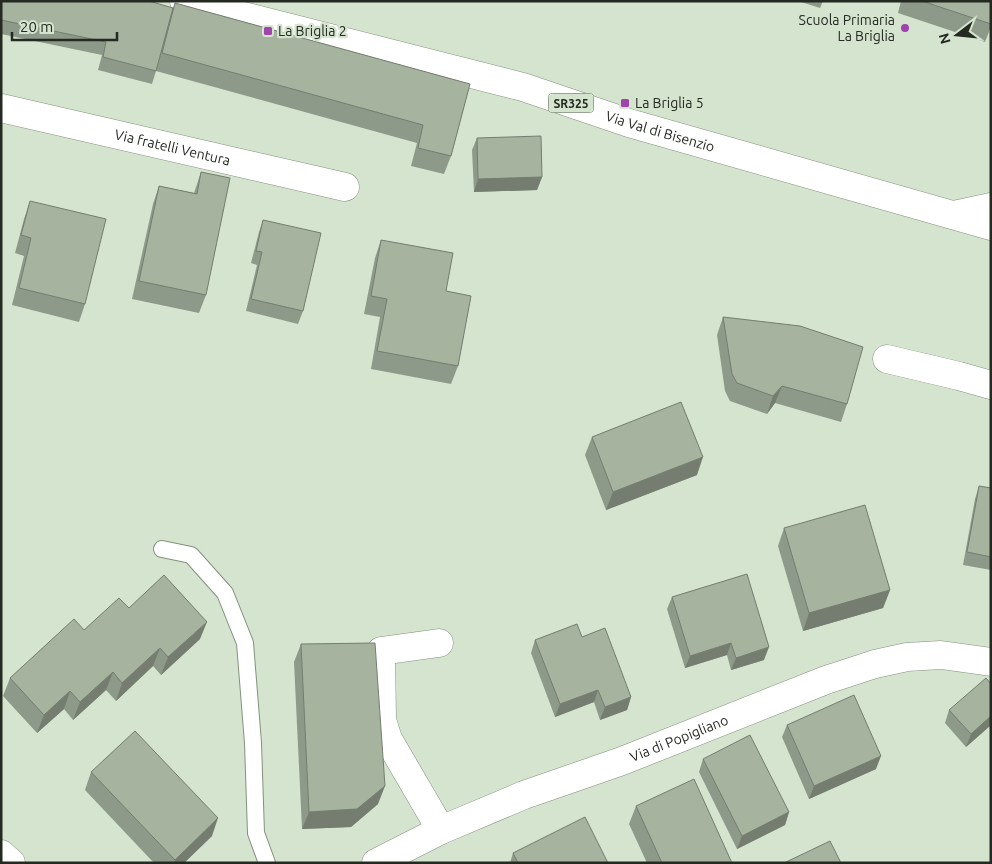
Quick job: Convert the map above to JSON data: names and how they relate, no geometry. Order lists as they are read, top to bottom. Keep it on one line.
{"streets":{"street":["SR325","Via Val di Bisenzio","Via fratelli Ventura","Via di Popigliano"]},"places":{"other":["Scuola Primaria La Briglia"],"transit":["La Briglia 2","La Briglia 5"]},"scale_bar":"20 m","north":"left"}
